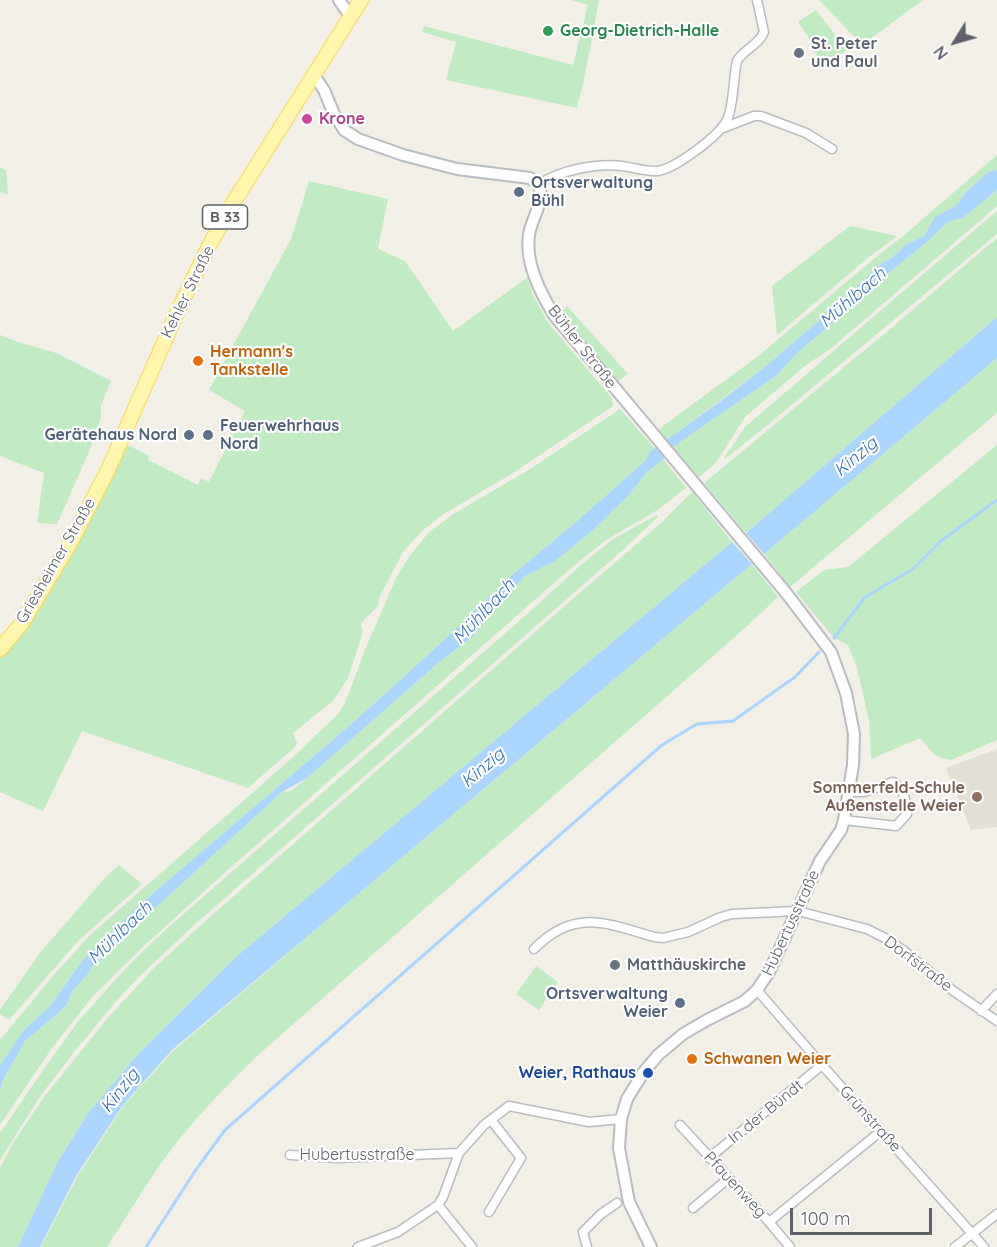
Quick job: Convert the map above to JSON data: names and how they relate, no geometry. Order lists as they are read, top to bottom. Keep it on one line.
{"streets":{"main road":["B 33","Kehler Straße","Griesheimer Straße"],"street":["Bühler Straße","Hubertusstraße","Dorfstraße","In der Bündt","Grünstraße","Pfauenweg"]},"crossings":[["Kehler Straße","Griesheimer Straße"],["Bühler Straße","Hubertusstraße"],["Hubertusstraße","Dorfstraße"],["Hubertusstraße","Grünstraße"],["In der Bündt","Grünstraße"],["In der Bündt","Pfauenweg"]],"water":["Mühlbach","Kinzig"],"places":["Georg-Dietrich-Halle","St. Peter und Paul","Krone","Ortsverwaltung Bühl","Hermann's Tankstelle","Gerätehaus Nord","Feuerwehrhaus Nord","Sommerfeld-Schule Außenstelle Weier","Matthäuskirche","Ortsverwaltung Weier","Schwanen Weier","Weier, Rathaus"],"scale_bar":"100 m","north":"bottom left"}
